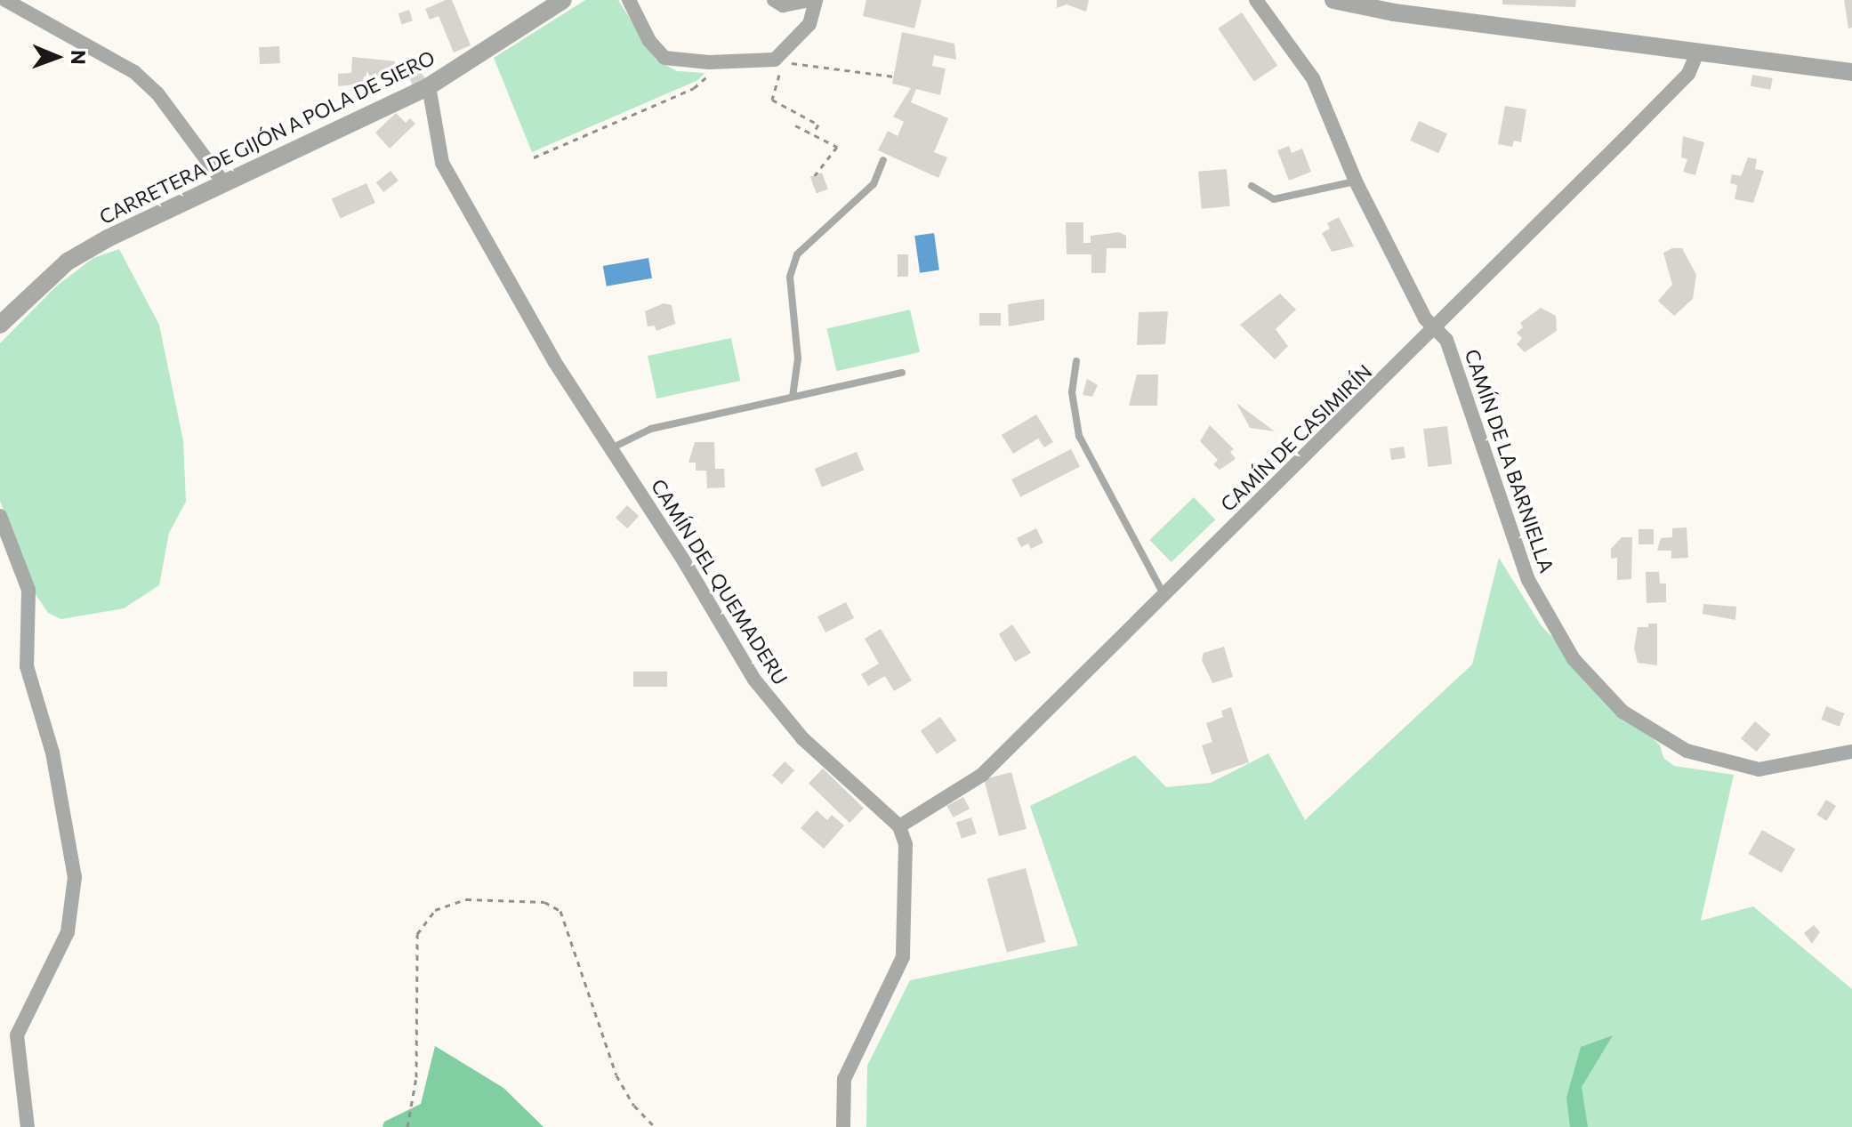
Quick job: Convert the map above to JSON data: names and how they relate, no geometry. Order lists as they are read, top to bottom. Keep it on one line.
{"streets":{"street":["CARRETERA DE GIJÓN A POLA DE SIERO","CAMÍN DE CASIMIRÍN","CAMÍN DE LA BARNIELLA","CAMÍN DEL QUEMADERU"]},"crossings":[["CARRETERA DE GIJÓN A POLA DE SIERO","CAMÍN DEL QUEMADERU"],["CAMÍN DE CASIMIRÍN","CAMÍN DE LA BARNIELLA"],["CAMÍN DE CASIMIRÍN","CAMÍN DEL QUEMADERU"]],"north":"right"}
